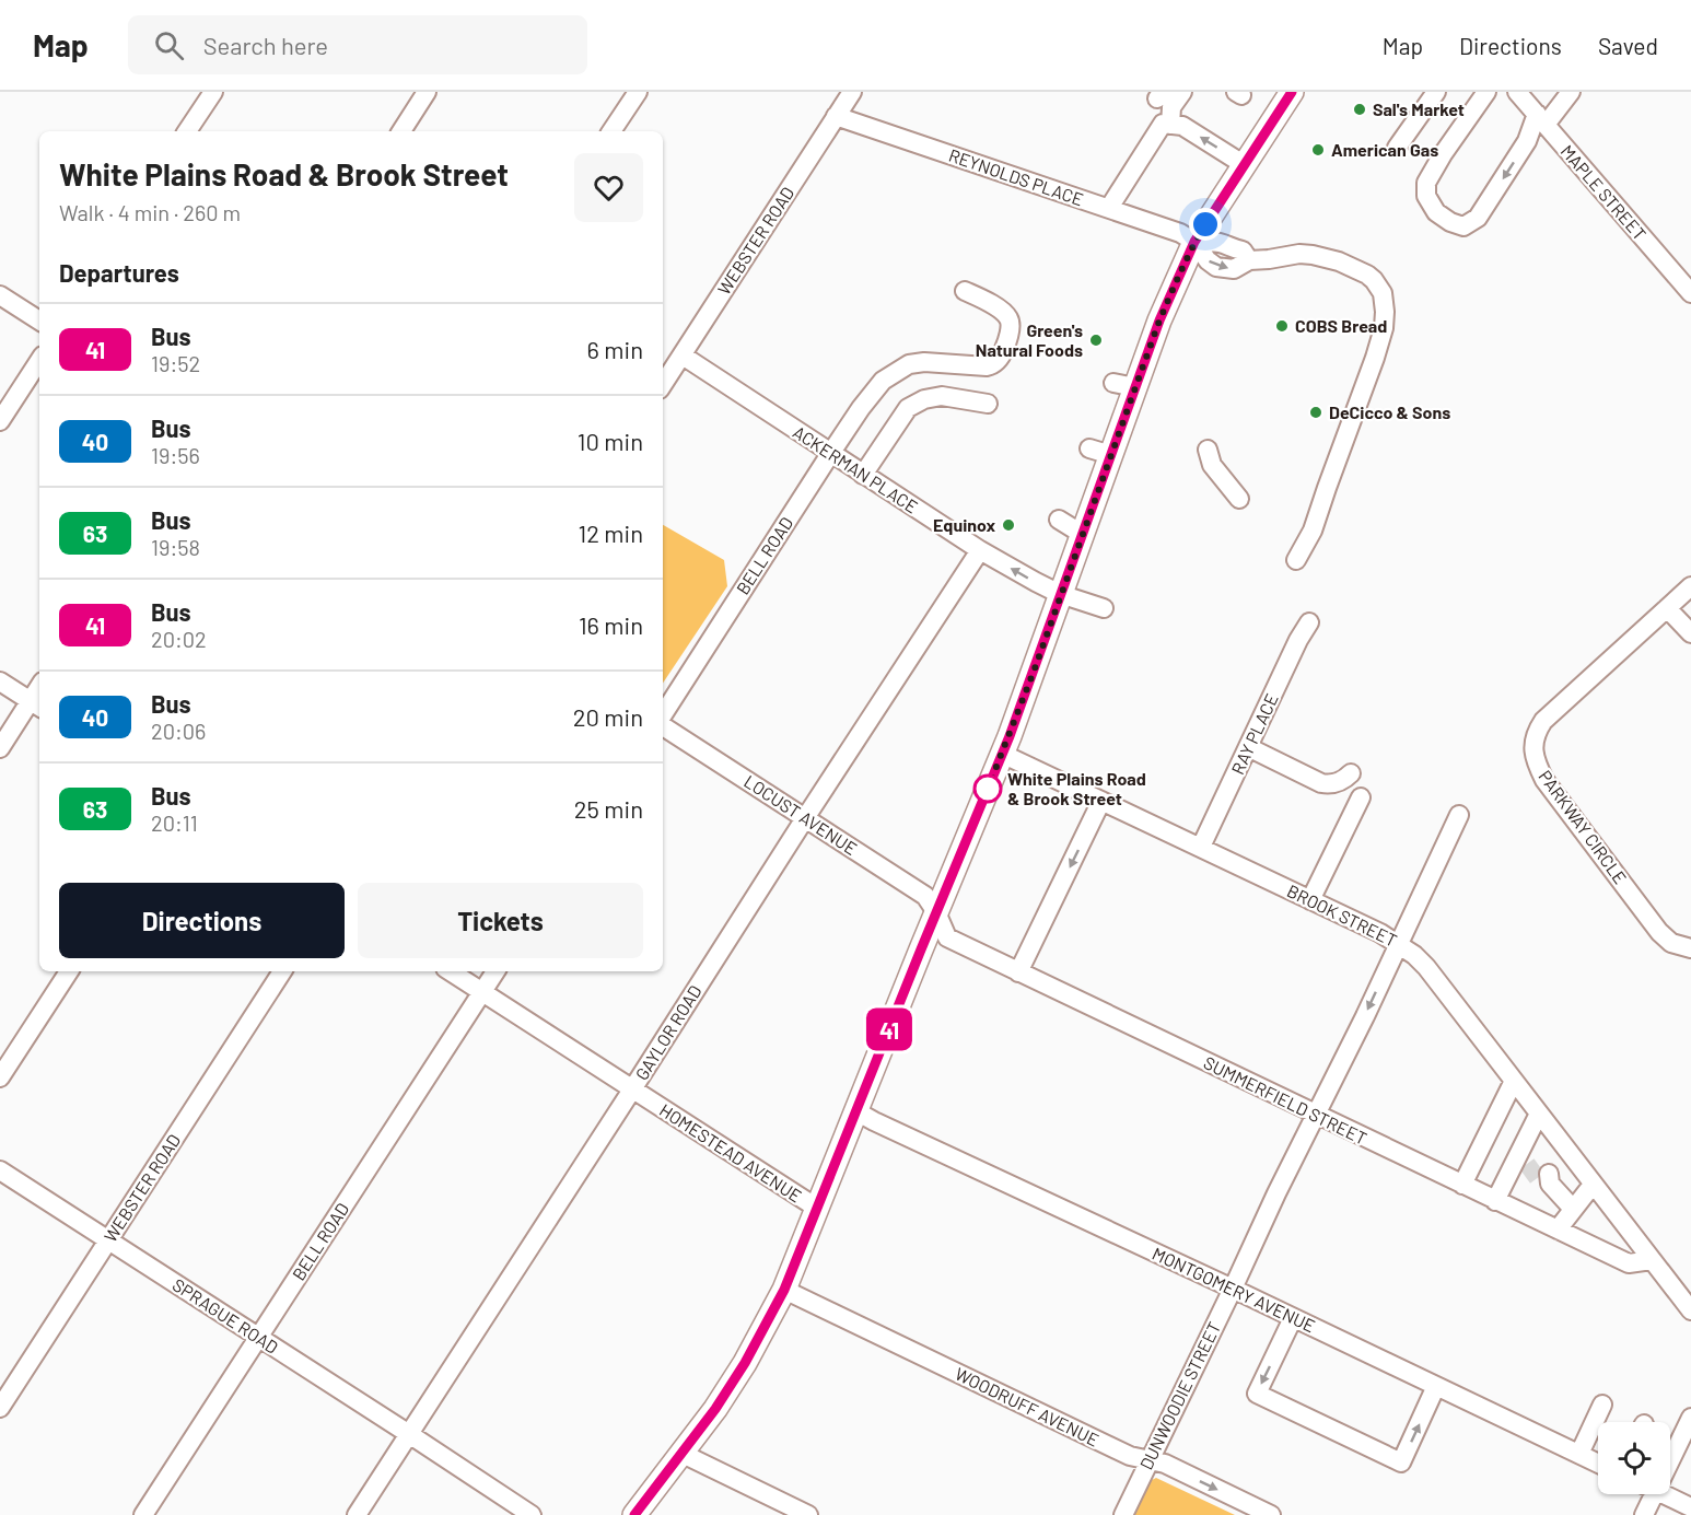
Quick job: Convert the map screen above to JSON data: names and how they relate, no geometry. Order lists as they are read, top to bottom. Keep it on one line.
{"streets":{"street":["REYNOLDS PLACE","MAPLE STREET","WEBSTER ROAD","ACKERMAN PLACE","BELL ROAD","RAY PLACE","LOCUST AVENUE","PARKWAY CIRCLE","BROOK STREET","GAYLOR ROAD","SUMMERFIELD STREET","HOMESTEAD AVENUE","MONTGOMERY AVENUE","SPRAGUE ROAD","DUNWOODIE STREET","WOODRUFF AVENUE"]},"crossings":[["REYNOLDS PLACE","WEBSTER ROAD"],["WEBSTER ROAD","ACKERMAN PLACE"],["WEBSTER ROAD","SPRAGUE ROAD"],["ACKERMAN PLACE","BELL ROAD"],["ACKERMAN PLACE","GAYLOR ROAD"],["BELL ROAD","HOMESTEAD AVENUE"],["BELL ROAD","SPRAGUE ROAD"],["RAY PLACE","BROOK STREET"],["LOCUST AVENUE","GAYLOR ROAD"],["LOCUST AVENUE","SUMMERFIELD STREET"],["BROOK STREET","SUMMERFIELD STREET"],["BROOK STREET","DUNWOODIE STREET"],["GAYLOR ROAD","HOMESTEAD AVENUE"],["GAYLOR ROAD","SPRAGUE ROAD"],["SUMMERFIELD STREET","DUNWOODIE STREET"],["MONTGOMERY AVENUE","DUNWOODIE STREET"],["DUNWOODIE STREET","WOODRUFF AVENUE"]],"places":["Sal's Market","American Gas","COBS Bread","Green's Natural Foods","DeCicco & Sons","Equinox","White Plains Road & Brook Street"],"lines":["bus line 41"],"page":{"header":"Map","search":"Search here","nav":["Map","Directions","Saved"],"on_map":"41","heading":[["White Plains Road & Brook Street","Walk · 4 min · 260 m"],"Departures"],"list":[{"mark":"41","name":"Bus","note":"19:52","value":"6 min"},{"mark":"40","name":"Bus","note":"19:56","value":"10 min"},{"mark":"63","name":"Bus","note":"19:58","value":"12 min"},{"mark":"41","name":"Bus","note":"20:02","value":"16 min"},{"mark":"40","name":"Bus","note":"20:06","value":"20 min"},{"mark":"63","name":"Bus","note":"20:11","value":"25 min"}],"buttons":["Directions","Tickets"]}}
